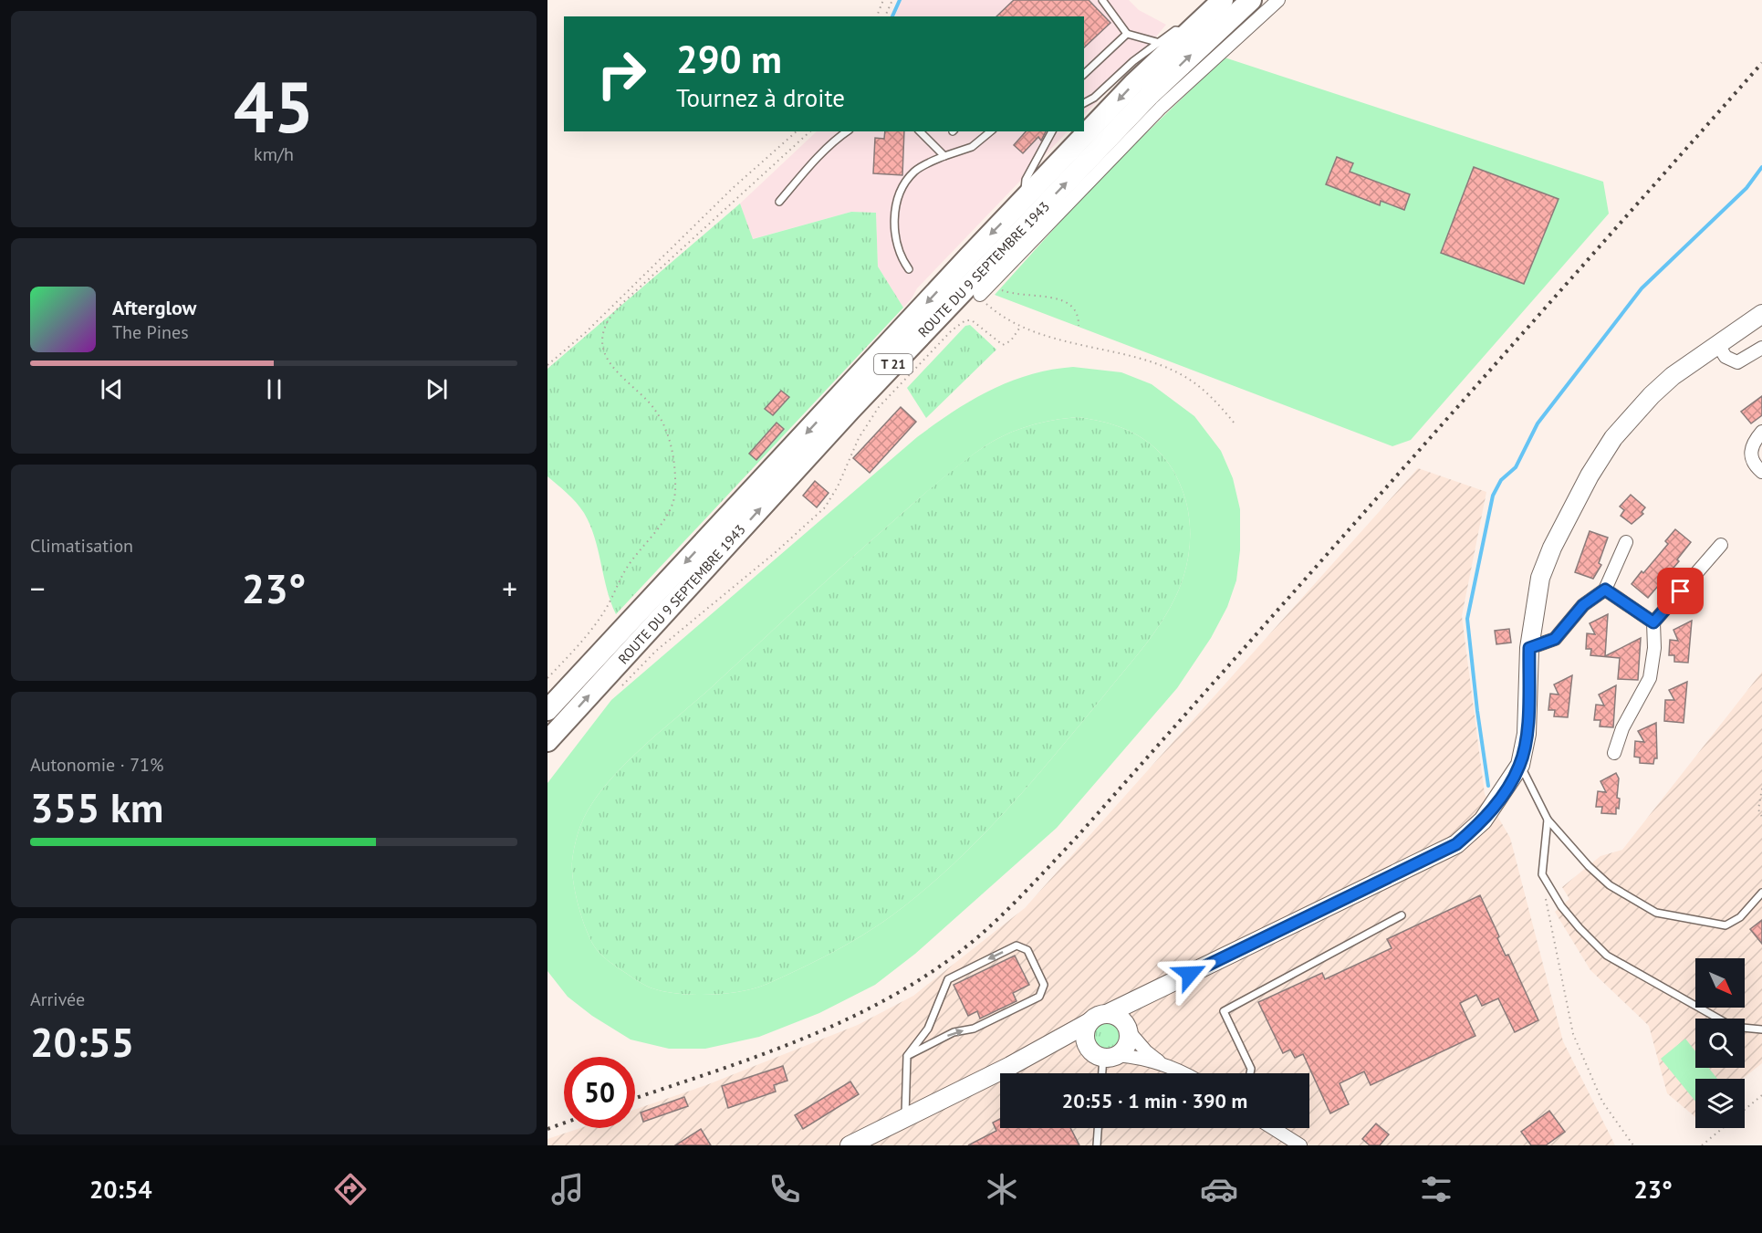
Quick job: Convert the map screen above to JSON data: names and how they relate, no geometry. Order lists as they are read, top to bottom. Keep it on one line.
{"streets":{"main road":["ROUTE DU 9 SEPTEMBRE 1943","T 21"]},"north":"bottom right","page":{"tile":[["45","km/h"],"Climatisation",["Autonomie · 71%","355 km"],["Arrivée","20:55"]],"turn":["290 m","Tournez à droite"],"song":["Afterglow","The Pines"],"heat":["−","23°","+"],"limit":"50","trip":"20:55 · 1 min · 390 m","tabs":["20:54","23°"]}}
